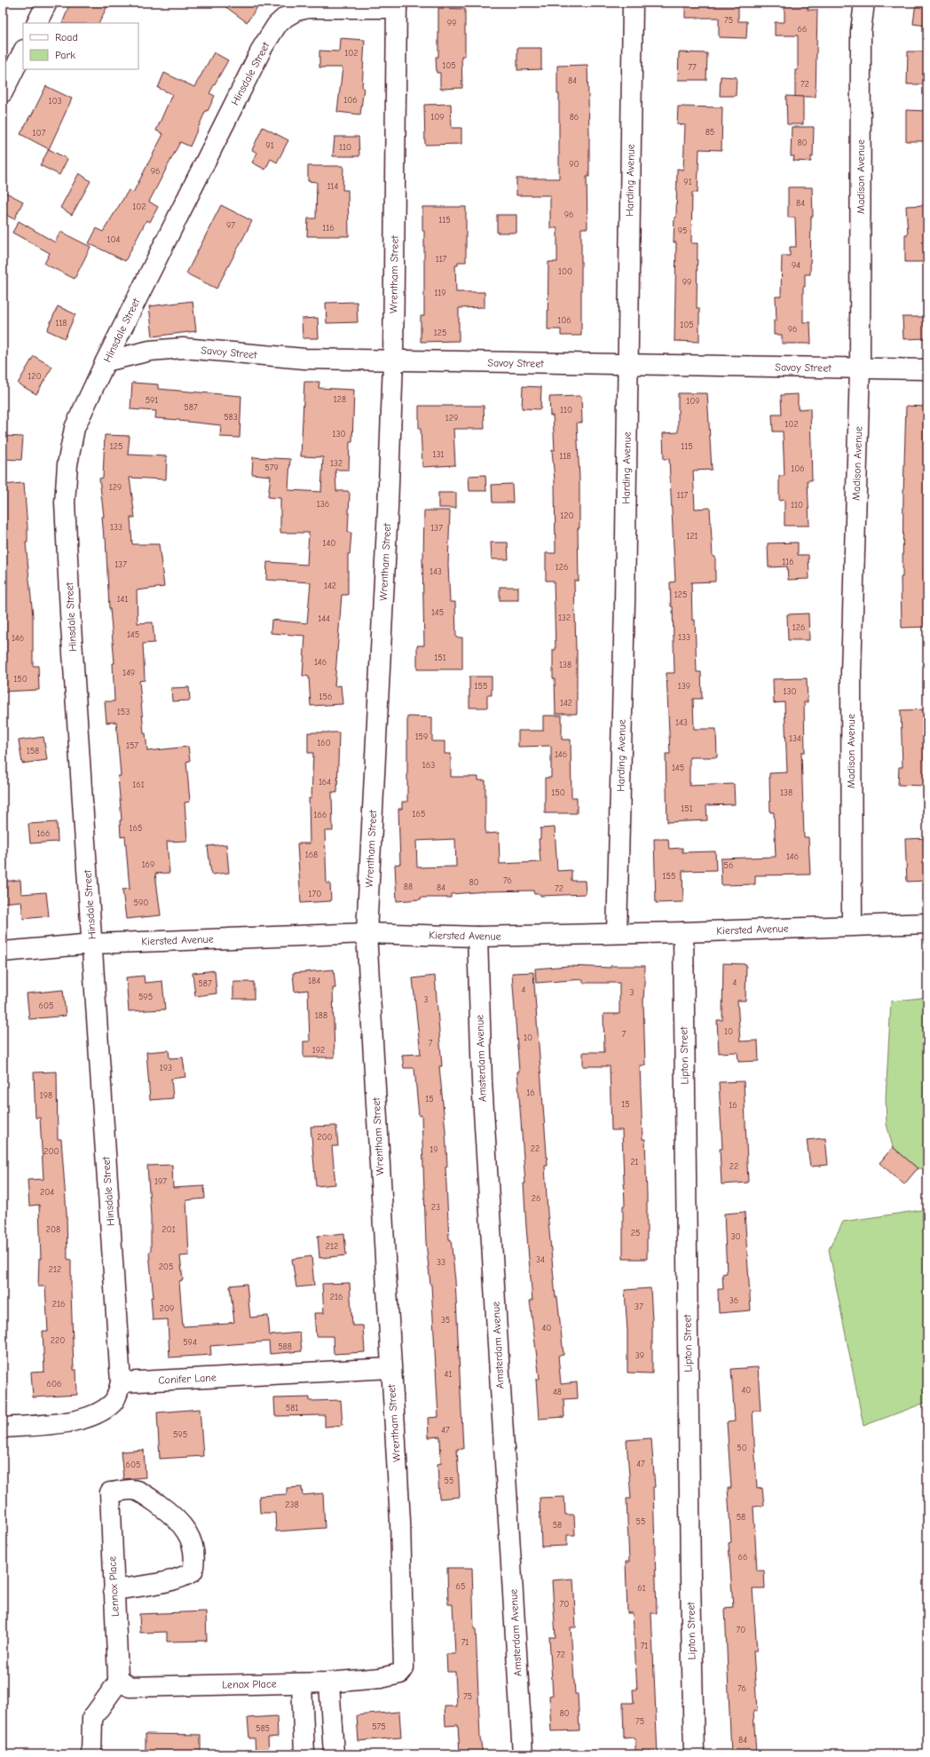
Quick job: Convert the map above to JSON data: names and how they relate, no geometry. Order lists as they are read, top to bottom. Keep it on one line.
{"streets":{"street":["Hinsdale Street","Madison Avenue","Harding Avenue","Wrentham Street","Savoy Street","Kiersted Avenue","Lipton Street","Amsterdam Avenue","Conifer Lane","Lennox Place","Lenox Place"]},"crossings":[["Hinsdale Street","Wrentham Street"],["Hinsdale Street","Savoy Street"],["Hinsdale Street","Kiersted Avenue"],["Hinsdale Street","Conifer Lane"],["Madison Avenue","Savoy Street"],["Madison Avenue","Kiersted Avenue"],["Harding Avenue","Savoy Street"],["Harding Avenue","Kiersted Avenue"],["Wrentham Street","Savoy Street"],["Wrentham Street","Kiersted Avenue"],["Wrentham Street","Conifer Lane"],["Wrentham Street","Lenox Place"],["Kiersted Avenue","Lipton Street"],["Kiersted Avenue","Amsterdam Avenue"],["Lennox Place","Lenox Place"]],"house_numbers":["75","99","66","102","105","77","84","72","106","103","109","86","85","107","80","91","110","90","96","91","114","84","102","96","115","97","116","95","104","117","94","100","99","119","106","118","105","96","125","120","128","591","109","587","110","583","129","102","130","125","115","131","118","132","579","106","129","117","136","110","120","133","137","121","140","116","137","126","143","142","125","141","145","132","144","126","145","133","146","151","146","138","149","150","155","139","130","156","142","153","143","159","134","160","157","158","146","163","145","164","161","150","138","151","165","166","165","166","168","146","169","56","155","76","80","88","84","72","170","590","184","4","587","4","3","595","3","605","188","10","7","10","7","192","193","16","198","15","15","16","200","22","19","200","21","22","197","204","26","23","208","201","25","30","212","34","33","205","212","216","36","216","37","209","35","40","220","594","588","39","41","606","40","48","581","47","595","50","47","605","55","238","58","55","58","66","65","61","70","70","71","71","72","76","75","80","75","575","585","84"],"legend":["Road","Park"]}
